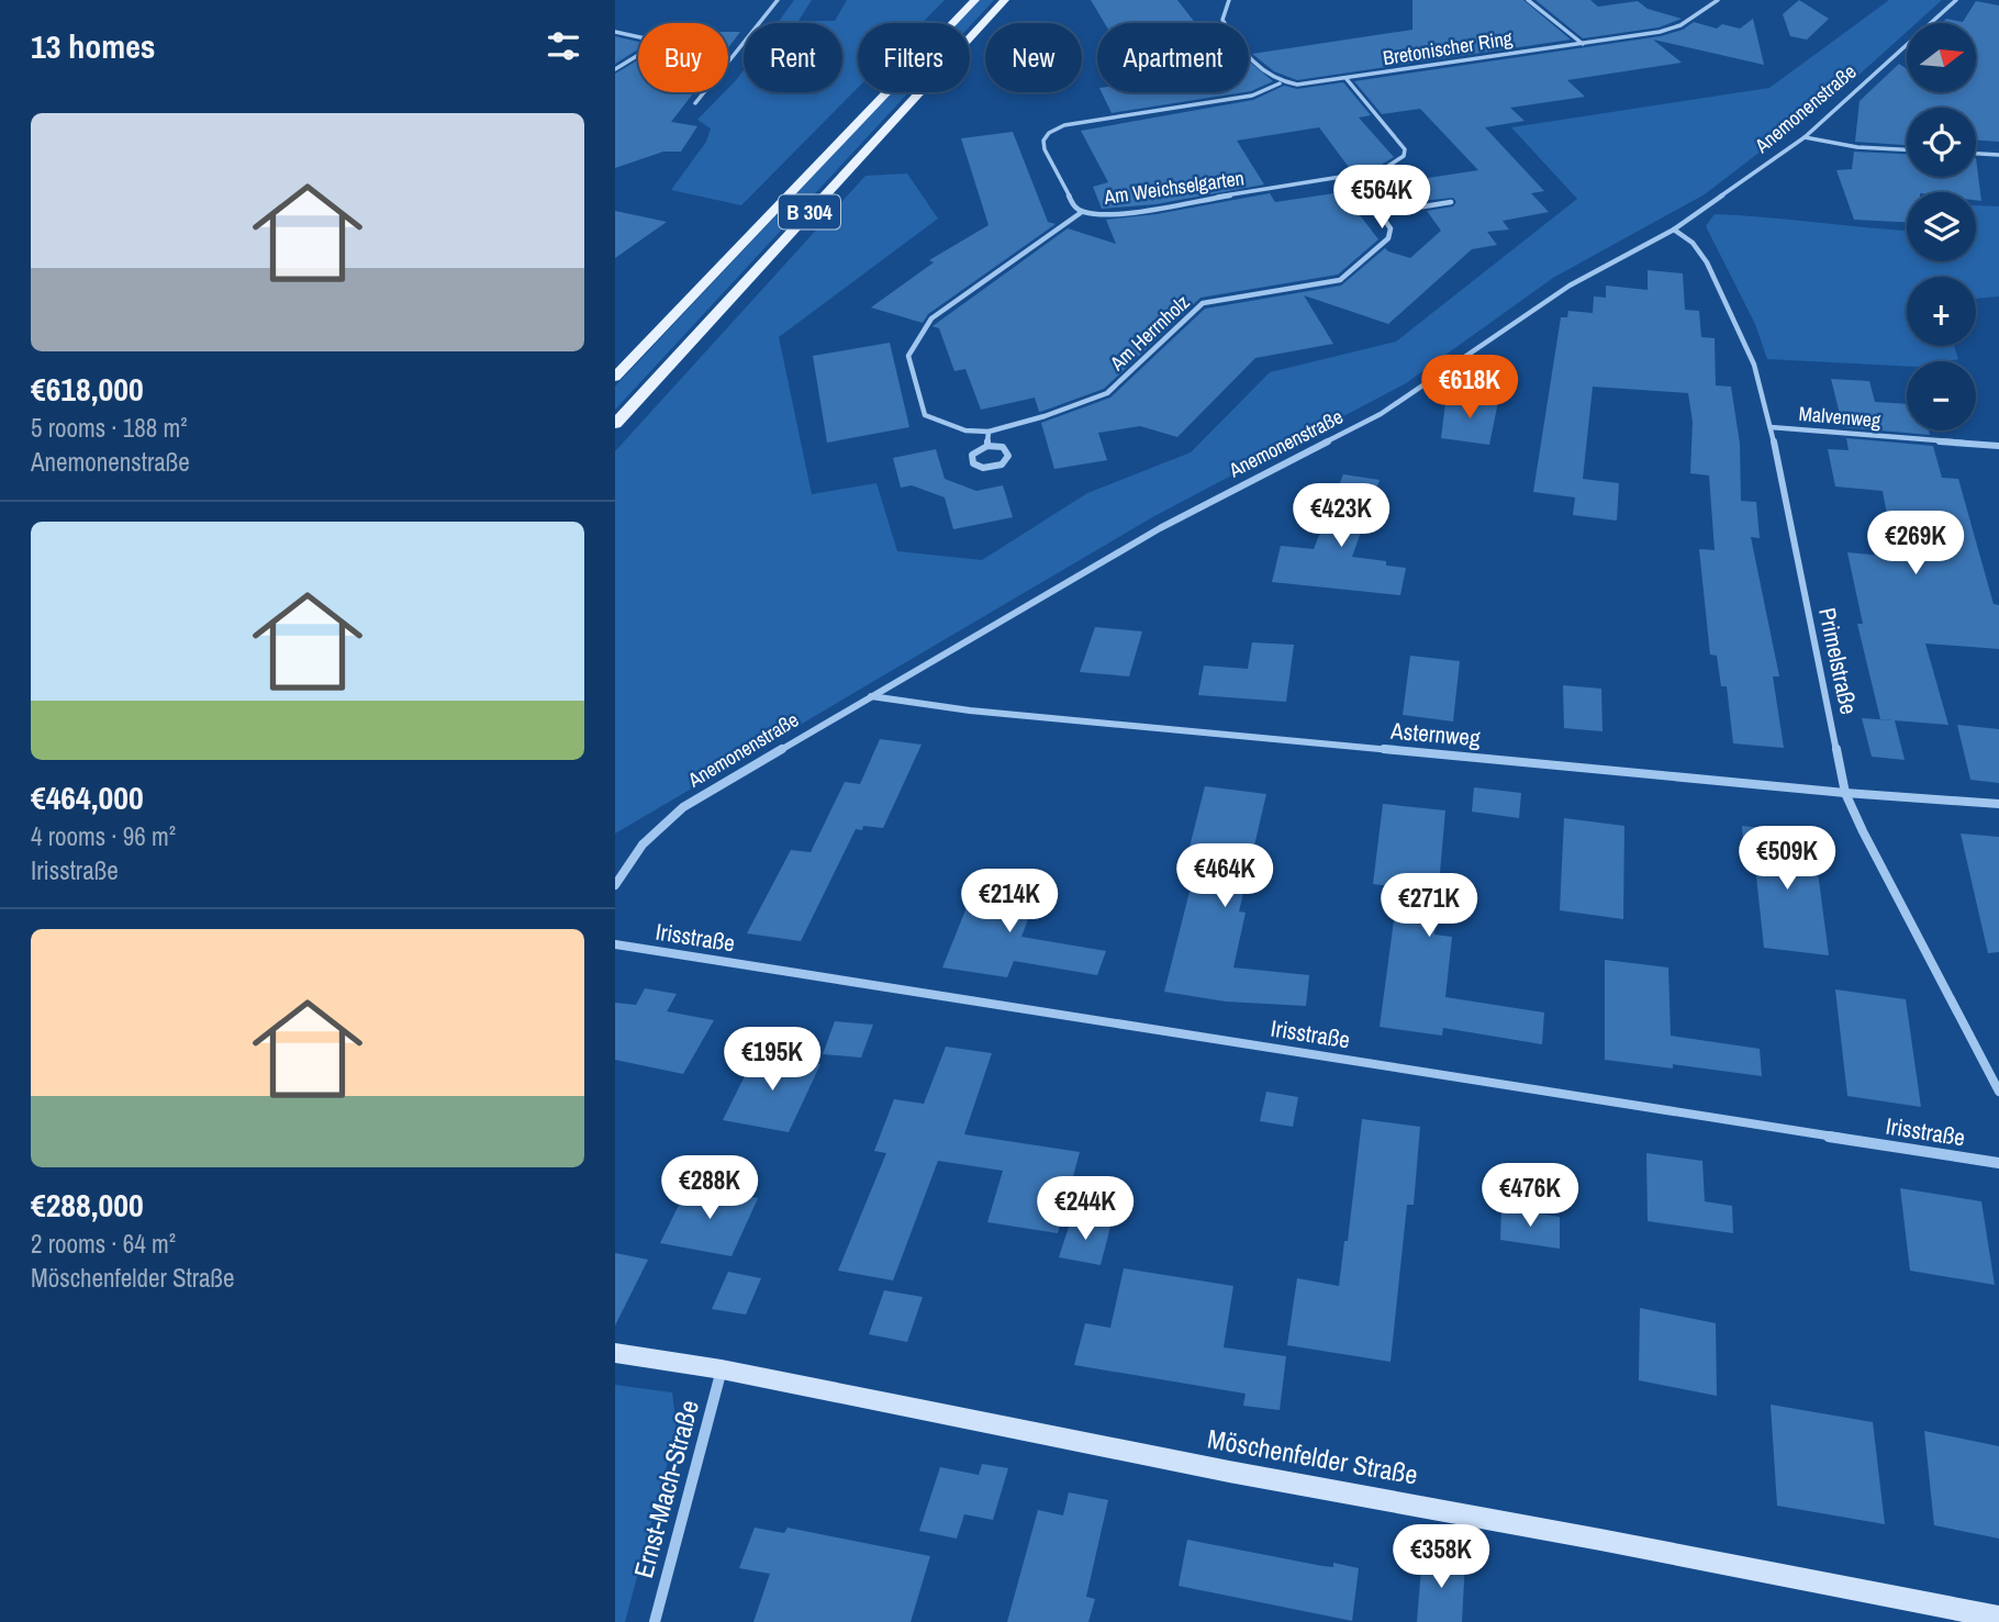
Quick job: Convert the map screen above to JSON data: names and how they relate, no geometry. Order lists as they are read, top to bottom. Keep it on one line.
{"streets":{"main road":["B 304"],"street":["Bretonischer Ring","Anemonenstraße","Am Weichselgarten","Am Herrnholz","Malvenweg","Primelstraße","Asternweg","Irisstraße","Möschenfelder Straße","Ernst-Mach-Straße"]},"crossings":[["Bretonischer Ring","Am Weichselgarten"],["Anemonenstraße","Primelstraße"],["Anemonenstraße","Asternweg"],["Am Weichselgarten","Am Herrnholz"],["Malvenweg","Primelstraße"],["Primelstraße","Asternweg"],["Möschenfelder Straße","Ernst-Mach-Straße"]],"north":"right","page":{"heading":"13 homes","map_buttons":["+","−"],"chip":["Buy","Rent","Filters","New","Apartment"],"list":[{"name":"€618,000","note":"5 rooms · 188 m² · Anemonenstraße"},{"name":"€464,000","note":"4 rooms · 96 m² · Irisstraße"},{"name":"€288,000","note":"2 rooms · 64 m² · Möschenfelder Straße"}],"price":["€564K","€618K","€423K","€269K","€509K","€464K","€214K","€271K","€195K","€288K","€476K","€244K","€358K"]}}
